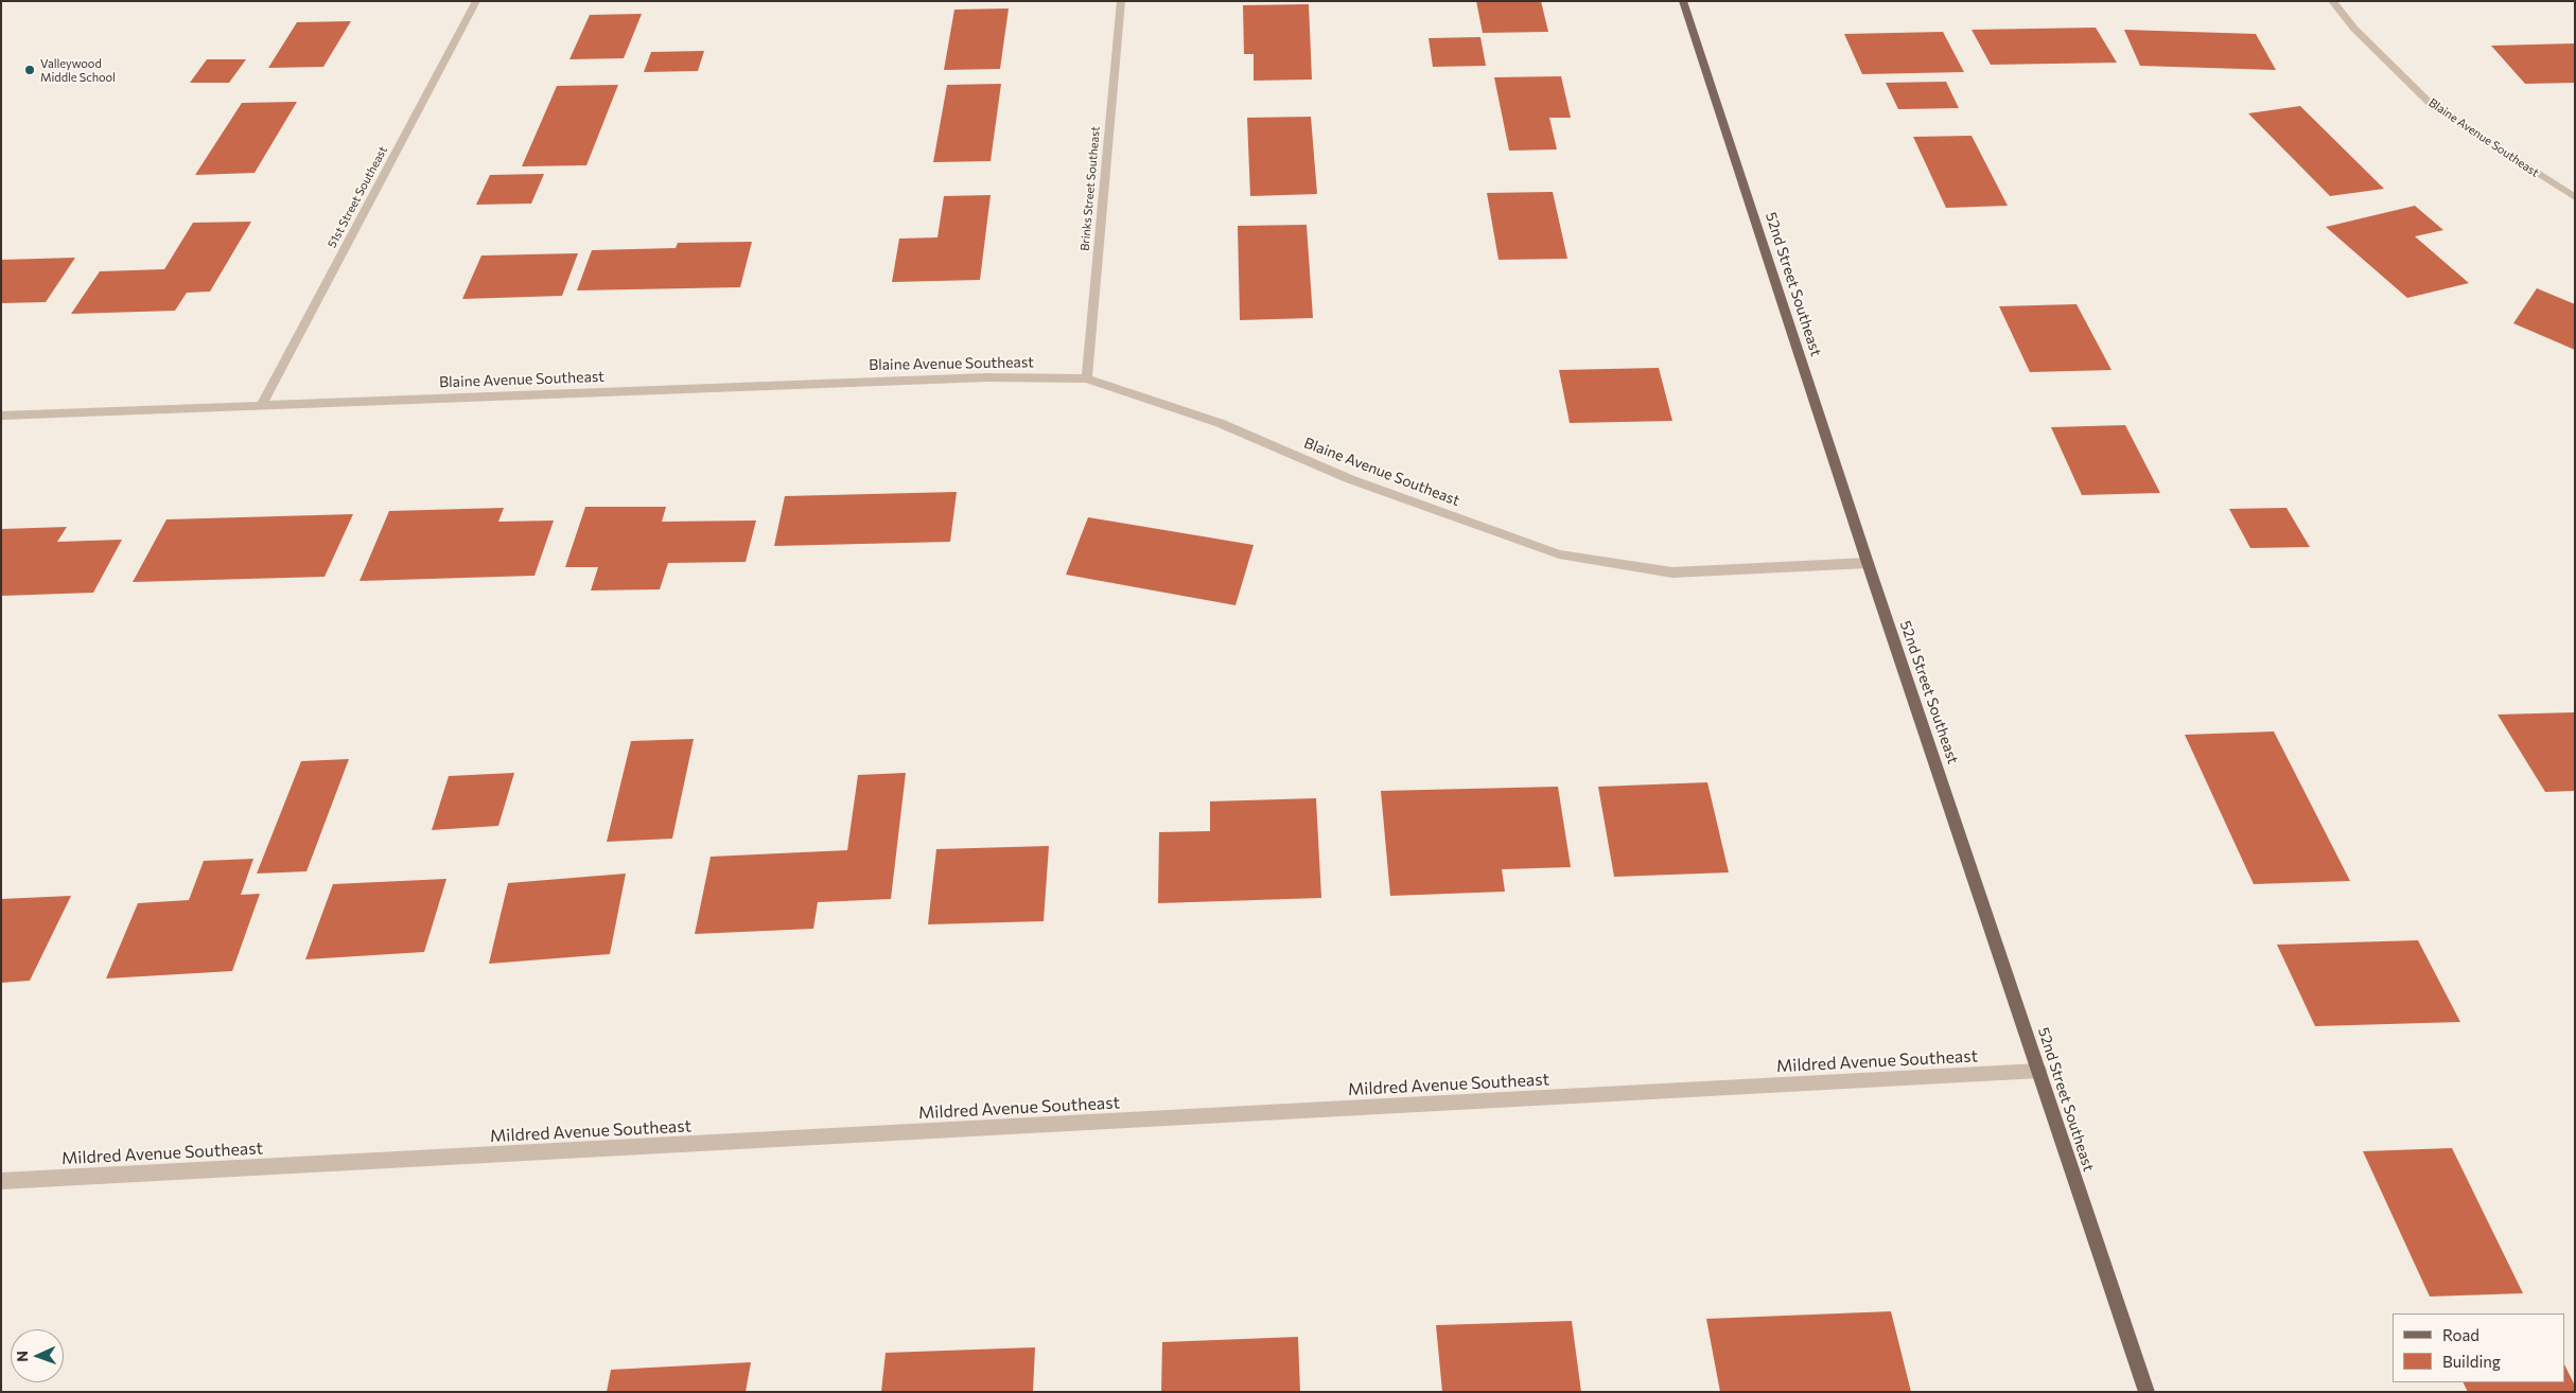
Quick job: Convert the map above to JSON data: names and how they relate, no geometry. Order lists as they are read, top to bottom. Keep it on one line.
{"streets":{"main road":["52nd Street Southeast"],"street":["Blaine Avenue Southeast","Brinks Street Southeast","51st Street Southeast","Mildred Avenue Southeast"]},"crossings":[["Blaine Avenue Southeast","Brinks Street Southeast"],["Blaine Avenue Southeast","51st Street Southeast"],["Blaine Avenue Southeast","52nd Street Southeast"],["52nd Street Southeast","Mildred Avenue Southeast"]],"places":["Valleywood Middle School"],"legend":["Road","Building"],"north":"left"}
